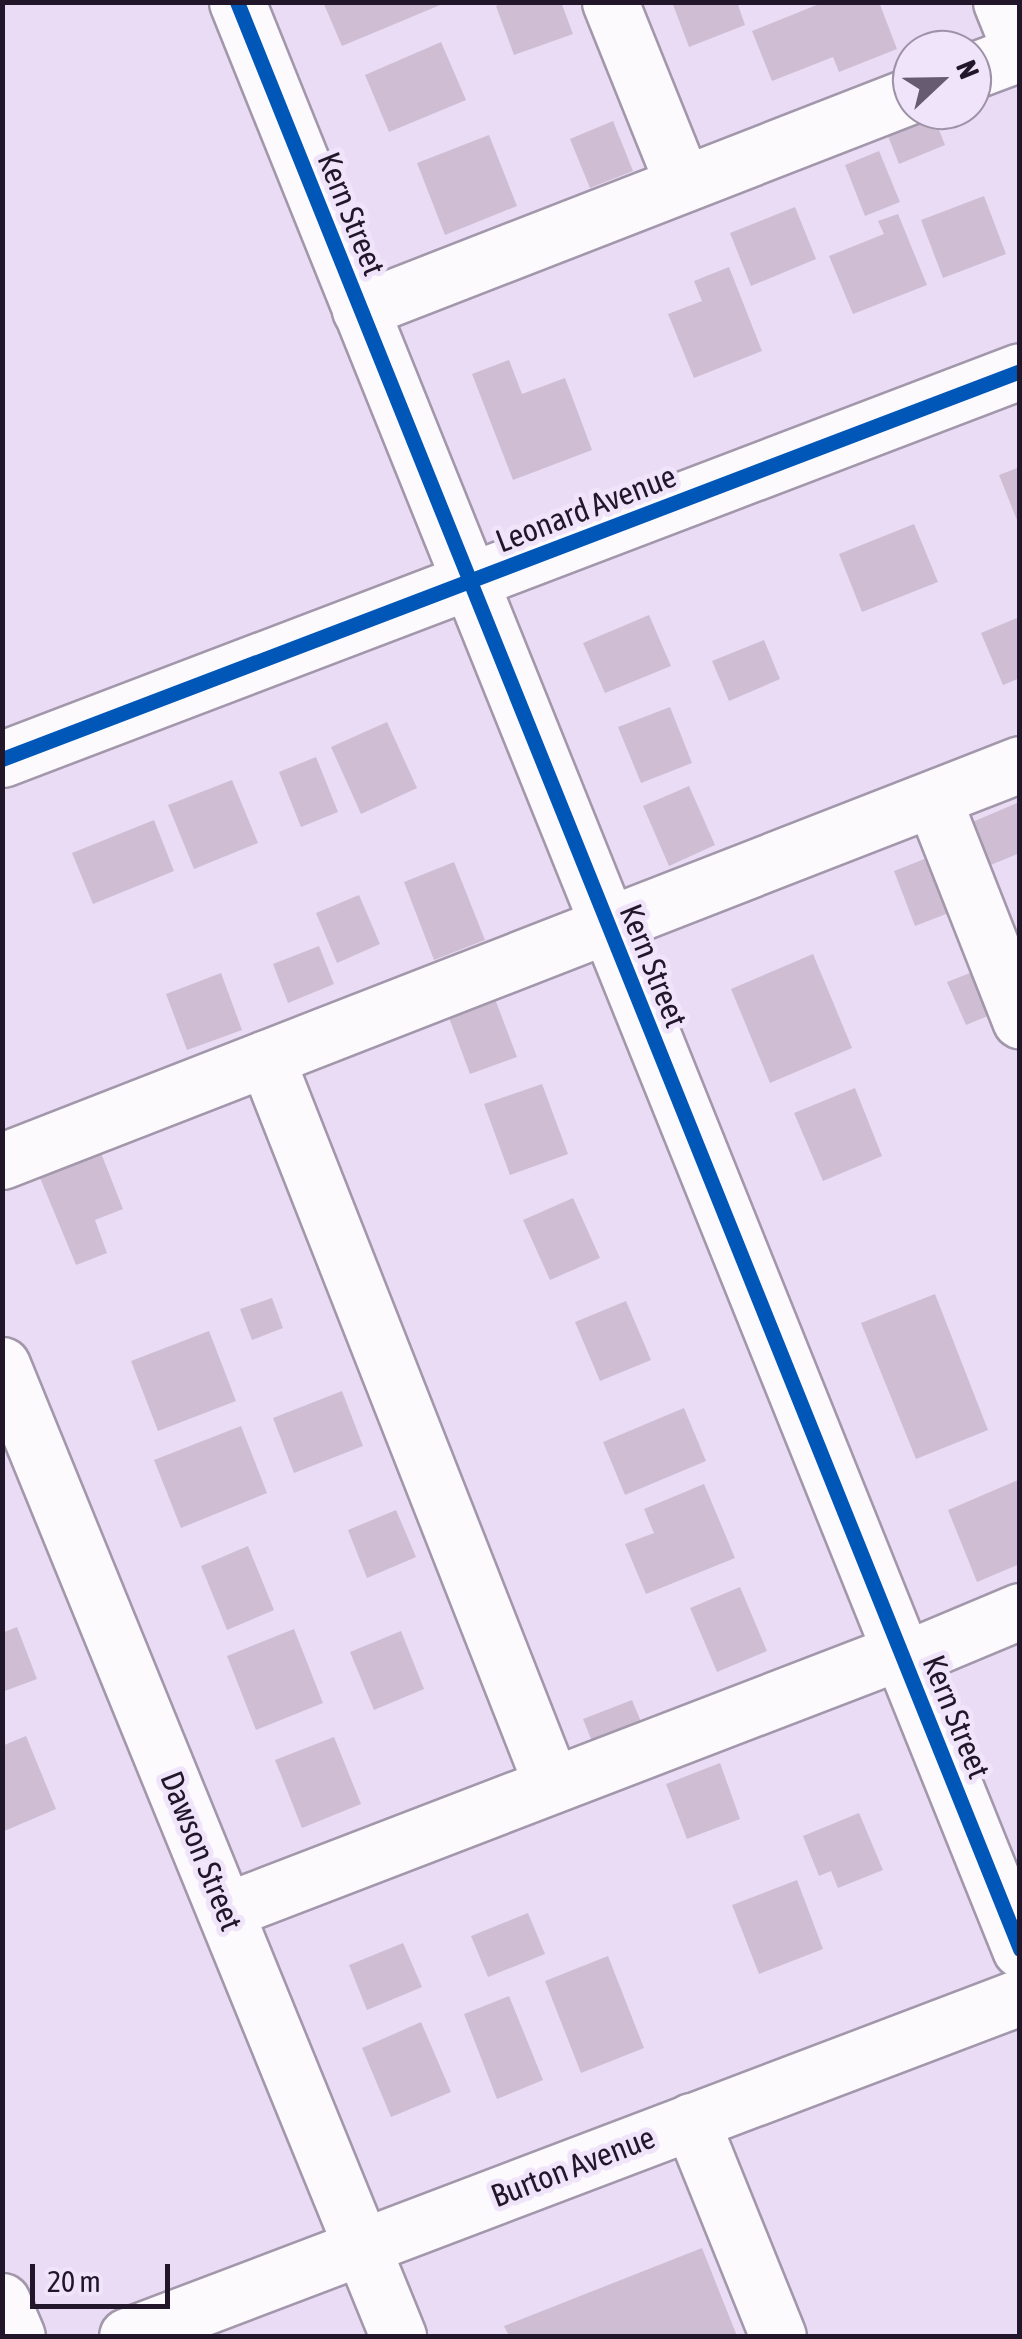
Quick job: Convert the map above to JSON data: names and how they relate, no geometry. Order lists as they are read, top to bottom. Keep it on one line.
{"streets":{"street":["Kern Street","Leonard Avenue","Dawson Street","Burton Avenue"]},"crossings":[["Kern Street","Leonard Avenue"],["Dawson Street","Burton Avenue"]],"scale_bar":"20 m","north":"right"}
